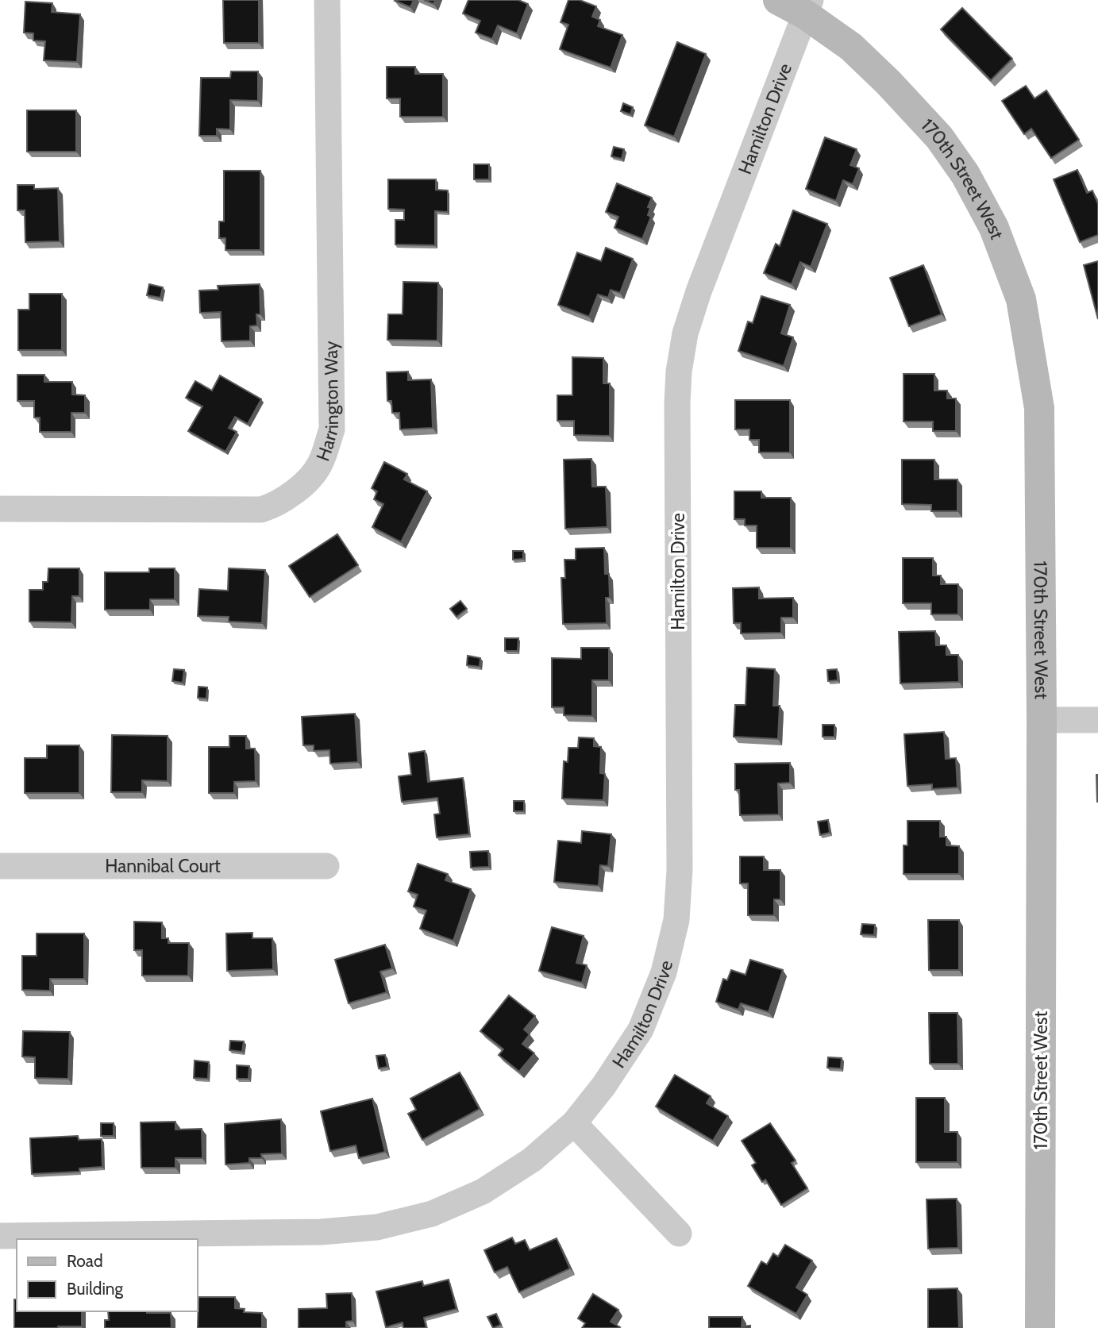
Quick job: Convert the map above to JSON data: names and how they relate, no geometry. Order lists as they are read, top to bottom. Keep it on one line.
{"streets":{"street":["Hamilton Drive","170th Street West","Harrington Way","Hannibal Court"]},"crossings":[["Hamilton Drive","170th Street West"]],"legend":["Road","Building"]}
